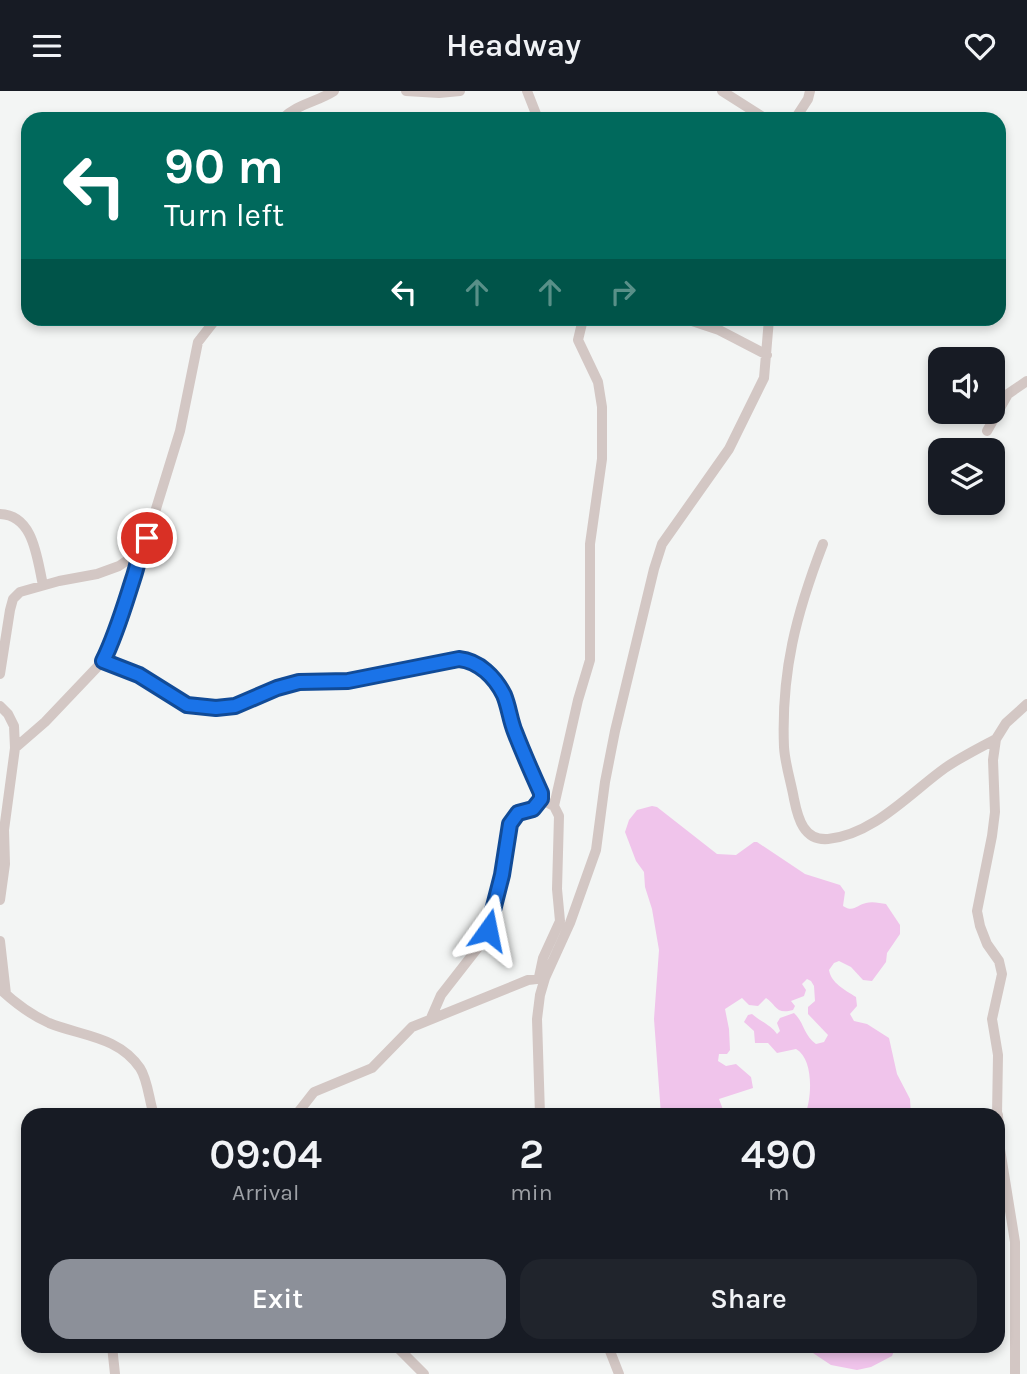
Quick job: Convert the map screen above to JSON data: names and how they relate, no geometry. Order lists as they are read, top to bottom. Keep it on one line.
{"page":{"header":"Headway","turn":["90 m","Turn left"],"eta":["09:04","Arrival","2","min","490","m"],"buttons":["Exit","Share"]}}
